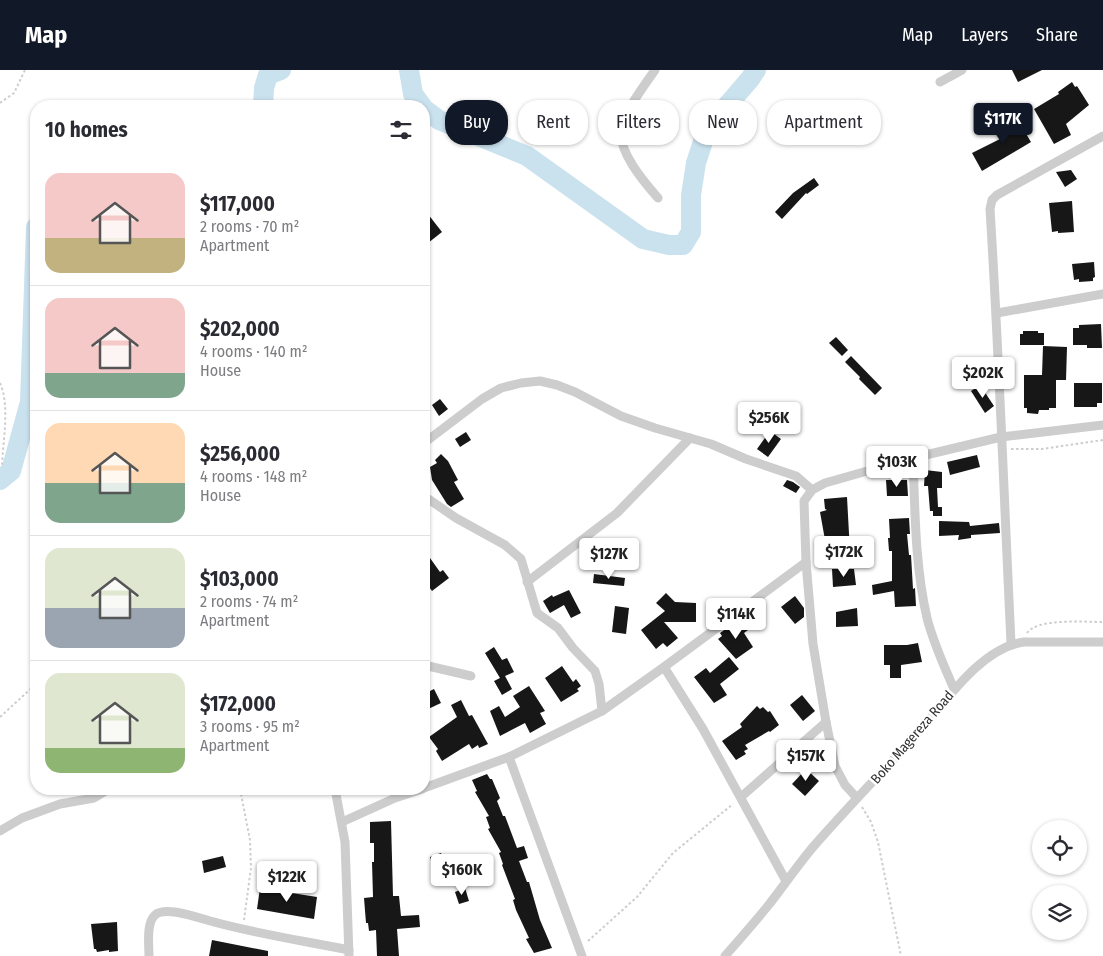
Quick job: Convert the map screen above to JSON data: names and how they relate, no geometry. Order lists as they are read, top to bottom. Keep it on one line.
{"streets":{"street":["Boko Magereza Road"]},"page":{"header":"Map","nav":["Map","Layers","Share"],"chip":["Buy","Rent","Filters","New","Apartment"],"heading":"10 homes","price":["$117K","$202K","$256K","$103K","$172K","$127K","$114K","$157K","$160K","$122K"],"list":[{"name":"$117,000","note":"2 rooms · 70 m² · Apartment"},{"name":"$202,000","note":"4 rooms · 140 m² · House"},{"name":"$256,000","note":"4 rooms · 148 m² · House"},{"name":"$103,000","note":"2 rooms · 74 m² · Apartment"},{"name":"$172,000","note":"3 rooms · 95 m² · Apartment"}]}}
